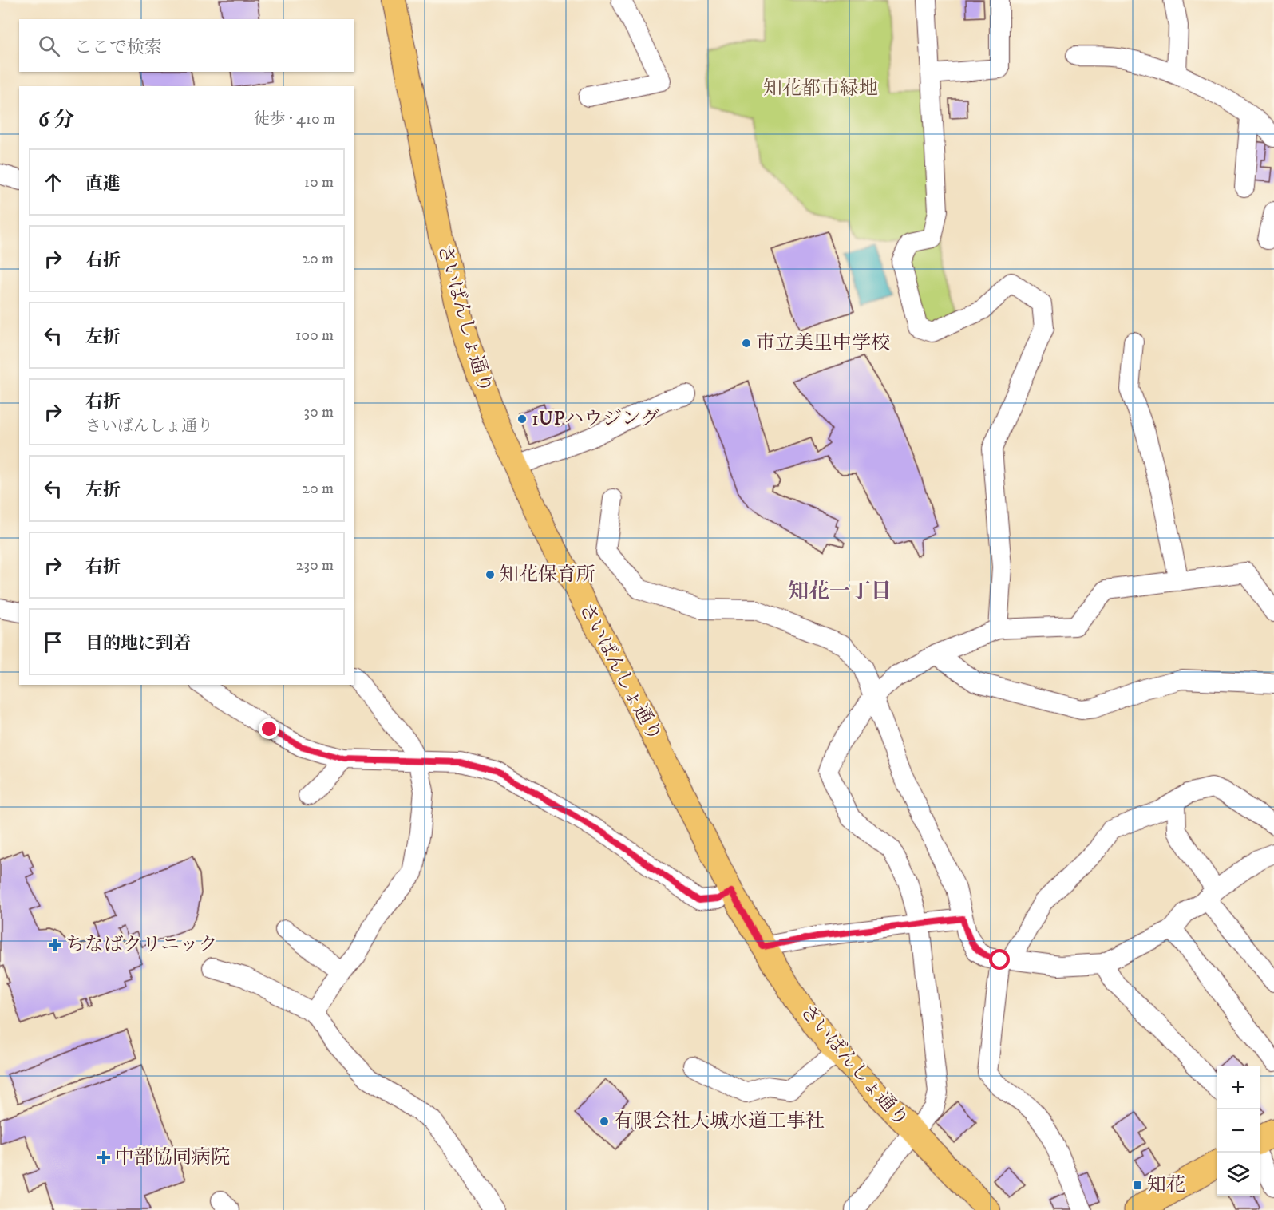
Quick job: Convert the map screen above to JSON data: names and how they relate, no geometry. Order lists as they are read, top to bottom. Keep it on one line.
{"streets":{"main road":["さいばんしょ通り"]},"districts":["知花一丁目"],"parks":["知花都市緑地"],"places":{"other":["市立美里中学校","1UPハウジング","知花保育所","有限会社大城水道工事社"],"health":["ちなばクリニック","中部協同病院"],"transit":["知花"]},"page":{"search":"ここで検索","heading":["6 分","徒歩 · 410 m"],"list":[["直進","10 m"],["右折","20 m"],["左折","100 m"],["右折","さいばんしょ通り","30 m"],["左折","20 m"],["右折","230 m"],"目的地に到着"],"map_buttons":["+","−"]}}
